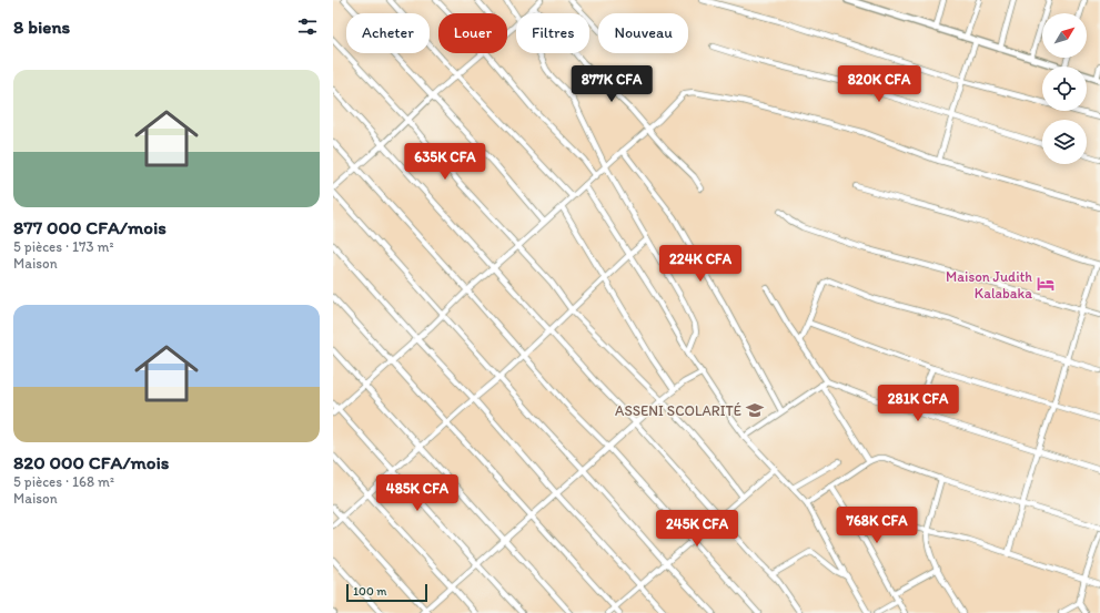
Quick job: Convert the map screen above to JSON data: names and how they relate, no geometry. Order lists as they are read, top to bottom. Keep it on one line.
{"places":{"hotel":["Maison Judith Kalabaka"],"school or university":["ASSENI SCOLARITÉ"]},"scale_bar":"100 m","north":"top right","page":{"heading":"8 biens","chip":["Acheter","Louer","Filtres","Nouveau"],"list":[{"name":"877 000 CFA/mois","note":"5 pièces · 173 m² · Maison"},{"name":"820 000 CFA/mois","note":"5 pièces · 168 m² · Maison"}],"price":["877K CFA","820K CFA","635K CFA","224K CFA","281K CFA","485K CFA","768K CFA","245K CFA"],"scale":"100 m"}}
